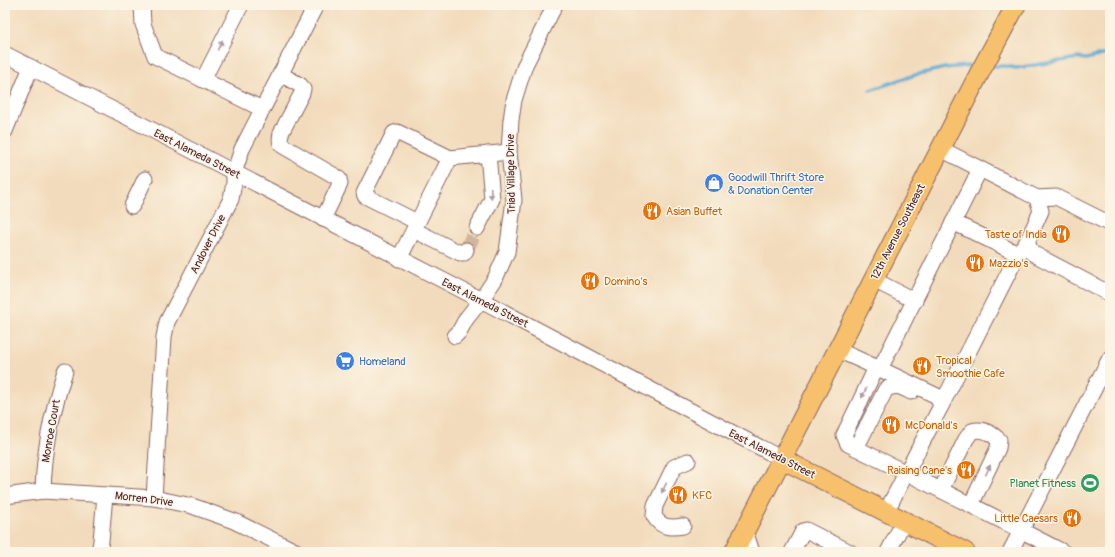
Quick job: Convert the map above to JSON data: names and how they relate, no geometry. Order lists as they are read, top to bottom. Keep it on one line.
{"streets":{"main road":["East Alameda Street","12th Avenue Southeast"],"street":["Triad Village Drive","Andover Drive","Monroe Court","Morren Drive"]},"crossings":[["East Alameda Street","Triad Village Drive"],["East Alameda Street","12th Avenue Southeast"],["East Alameda Street","Andover Drive"],["Andover Drive","Morren Drive"],["Monroe Court","Morren Drive"]],"places":{"shop":["Goodwill Thrift Store & Donation Center"],"restaurant":["Asian Buffet","Taste of India","Mazzio's","Domino's","Tropical Smoothie Cafe","McDonald's","Raising Cane's","KFC","Little Caesars"],"supermarket":["Homeland"],"sports":["Planet Fitness"]}}
